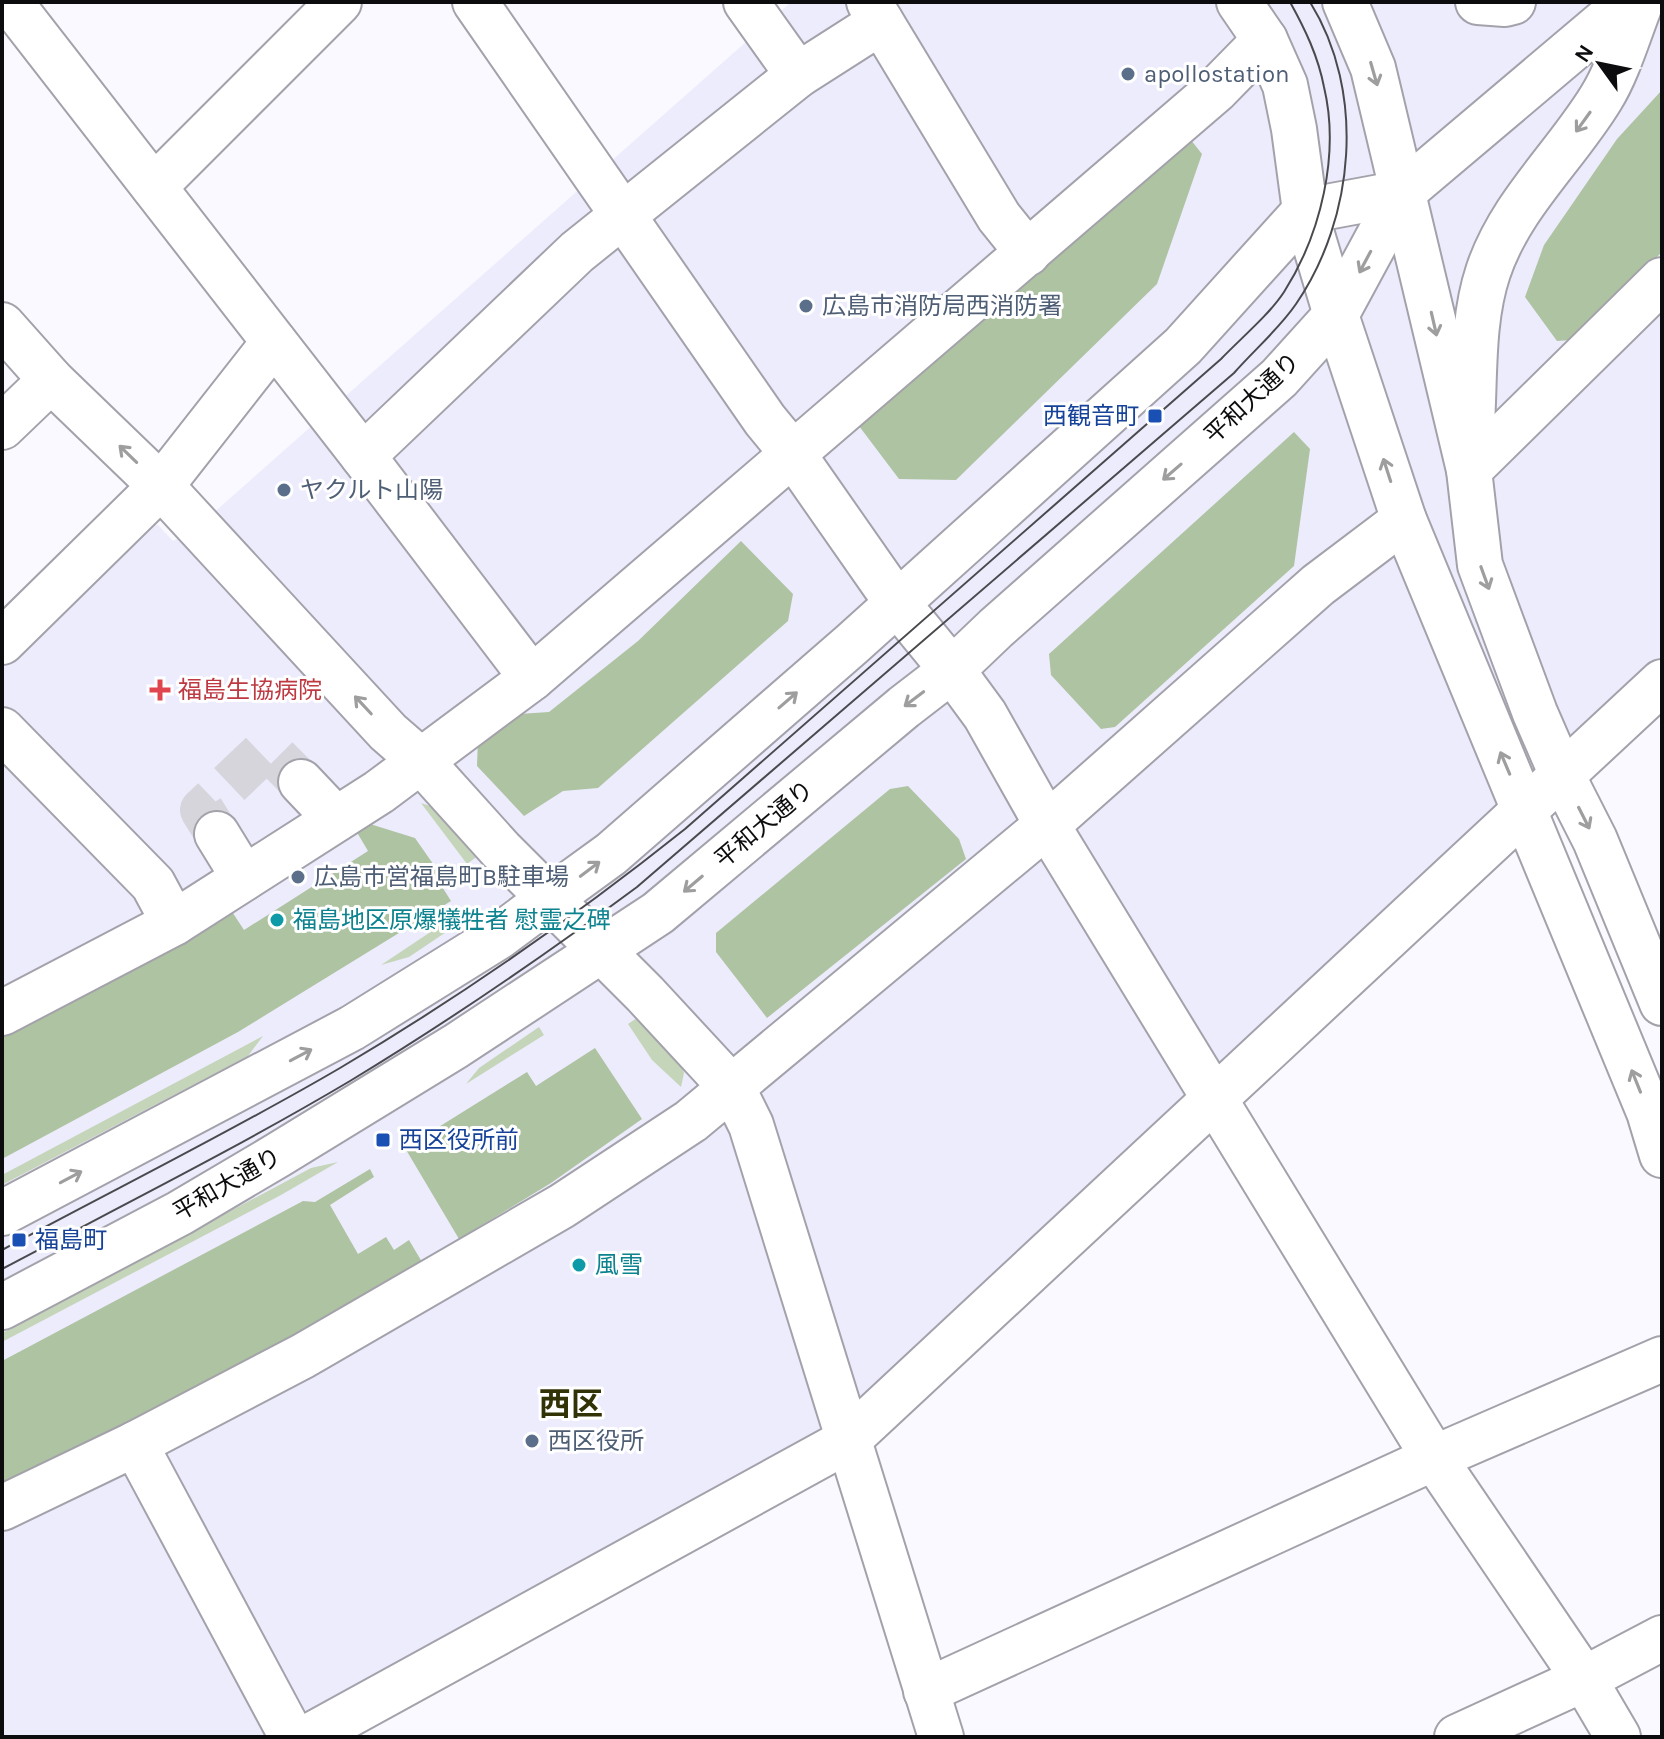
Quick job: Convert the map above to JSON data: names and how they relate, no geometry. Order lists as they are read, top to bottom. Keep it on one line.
{"streets":{"street":["平和大通り"]},"districts":["西区"],"places":{"other":["apollostation","広島市消防局西消防署","ヤクルト山陽","広島市営福島町B駐車場","福島地区原爆犠牲者 慰霊之碑","風雪","西区役所"],"transit":["西観音町","西区役所前","福島町"],"health":["福島生協病院"]},"north":"top left"}
